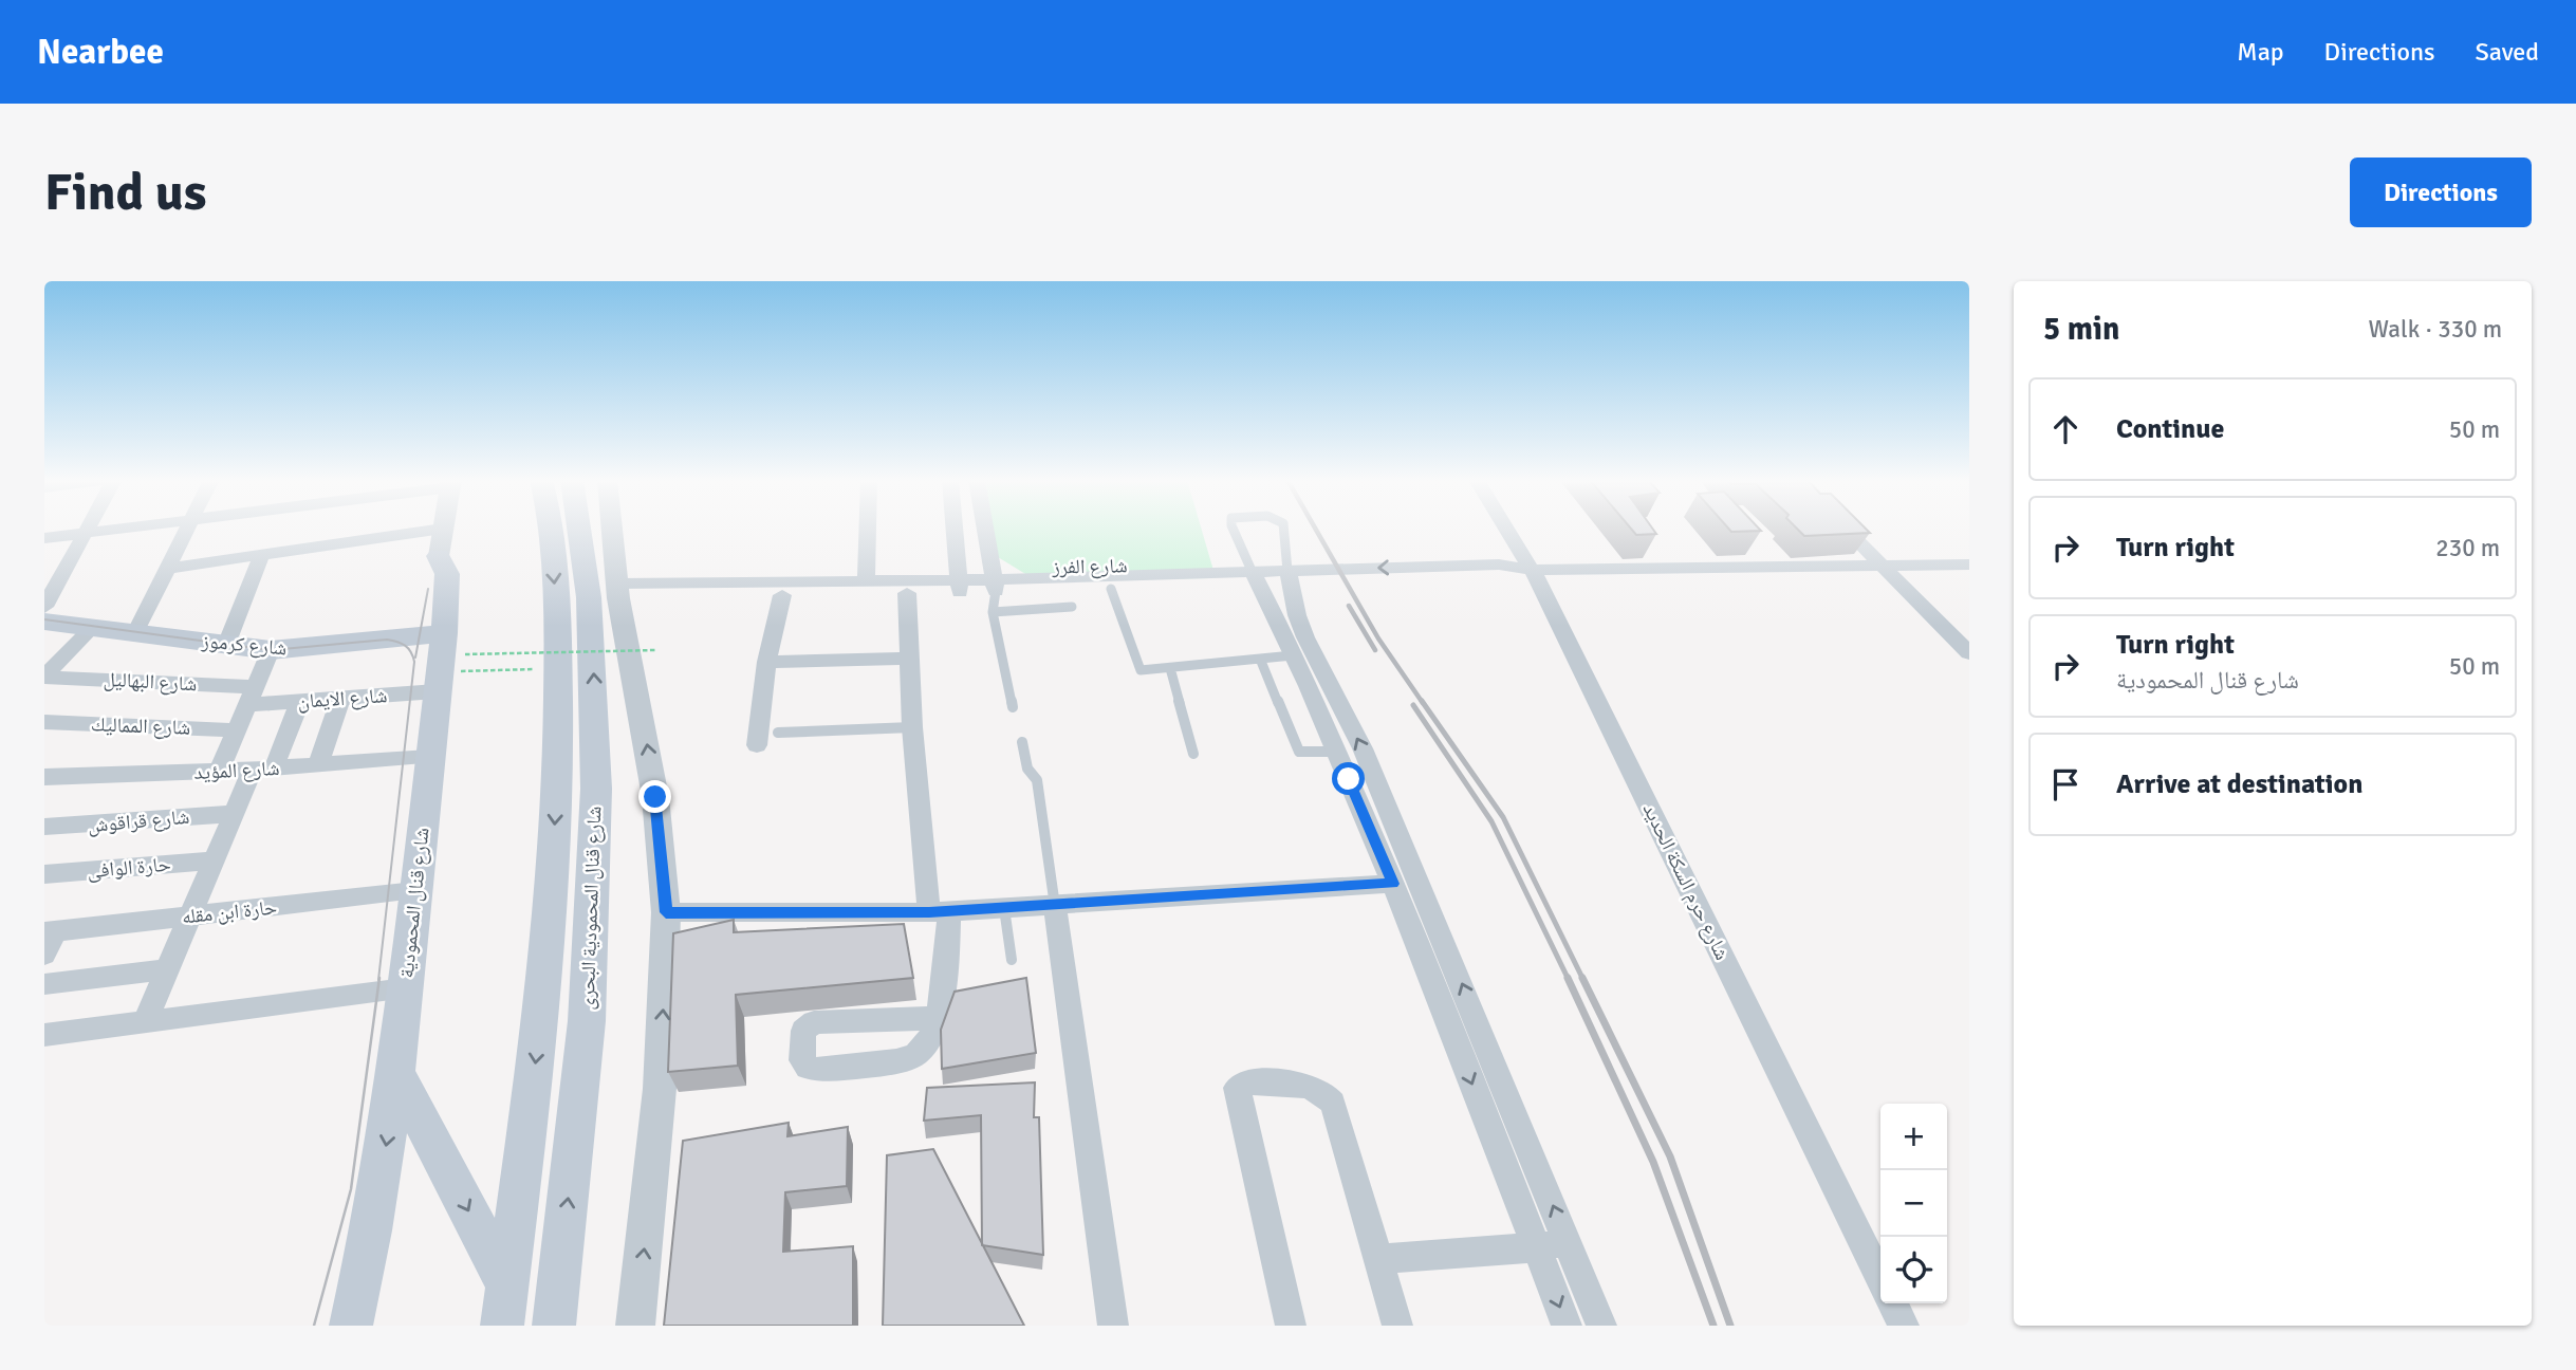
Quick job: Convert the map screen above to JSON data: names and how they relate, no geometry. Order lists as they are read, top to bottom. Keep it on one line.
{"streets":{"main road":["شارع كرموز","شارع قنال المحمودية","شارع قنال المحمودية البحرى"],"street":["شارع الفرز","شارع البهاليل","شارع الايمان","شارع المماليك","شارع المؤيد","شارع قراقوش","حارة الوافى","شارع حرم السكة الحديد","حارة ابن مقله"]},"crossings":[["شارع الفرز","شارع حرم السكة الحديد"],["شارع كرموز","شارع الايمان"],["شارع كرموز","شارع قنال المحمودية"],["شارع البهاليل","شارع الايمان"],["شارع الايمان","شارع قنال المحمودية"],["شارع المؤيد","شارع قنال المحمودية"],["شارع قنال المحمودية","حارة ابن مقله"]],"page":{"header":"Nearbee","nav":["Map","Directions","Saved"],"buttons":"Directions","title":"Find us","heading":["5 min","Walk · 330 m"],"list":[["Continue","50 m"],["Turn right","230 m"],["Turn right","شارع قنال المحمودية","50 m"],"Arrive at destination"],"map_buttons":["+","−"]}}
